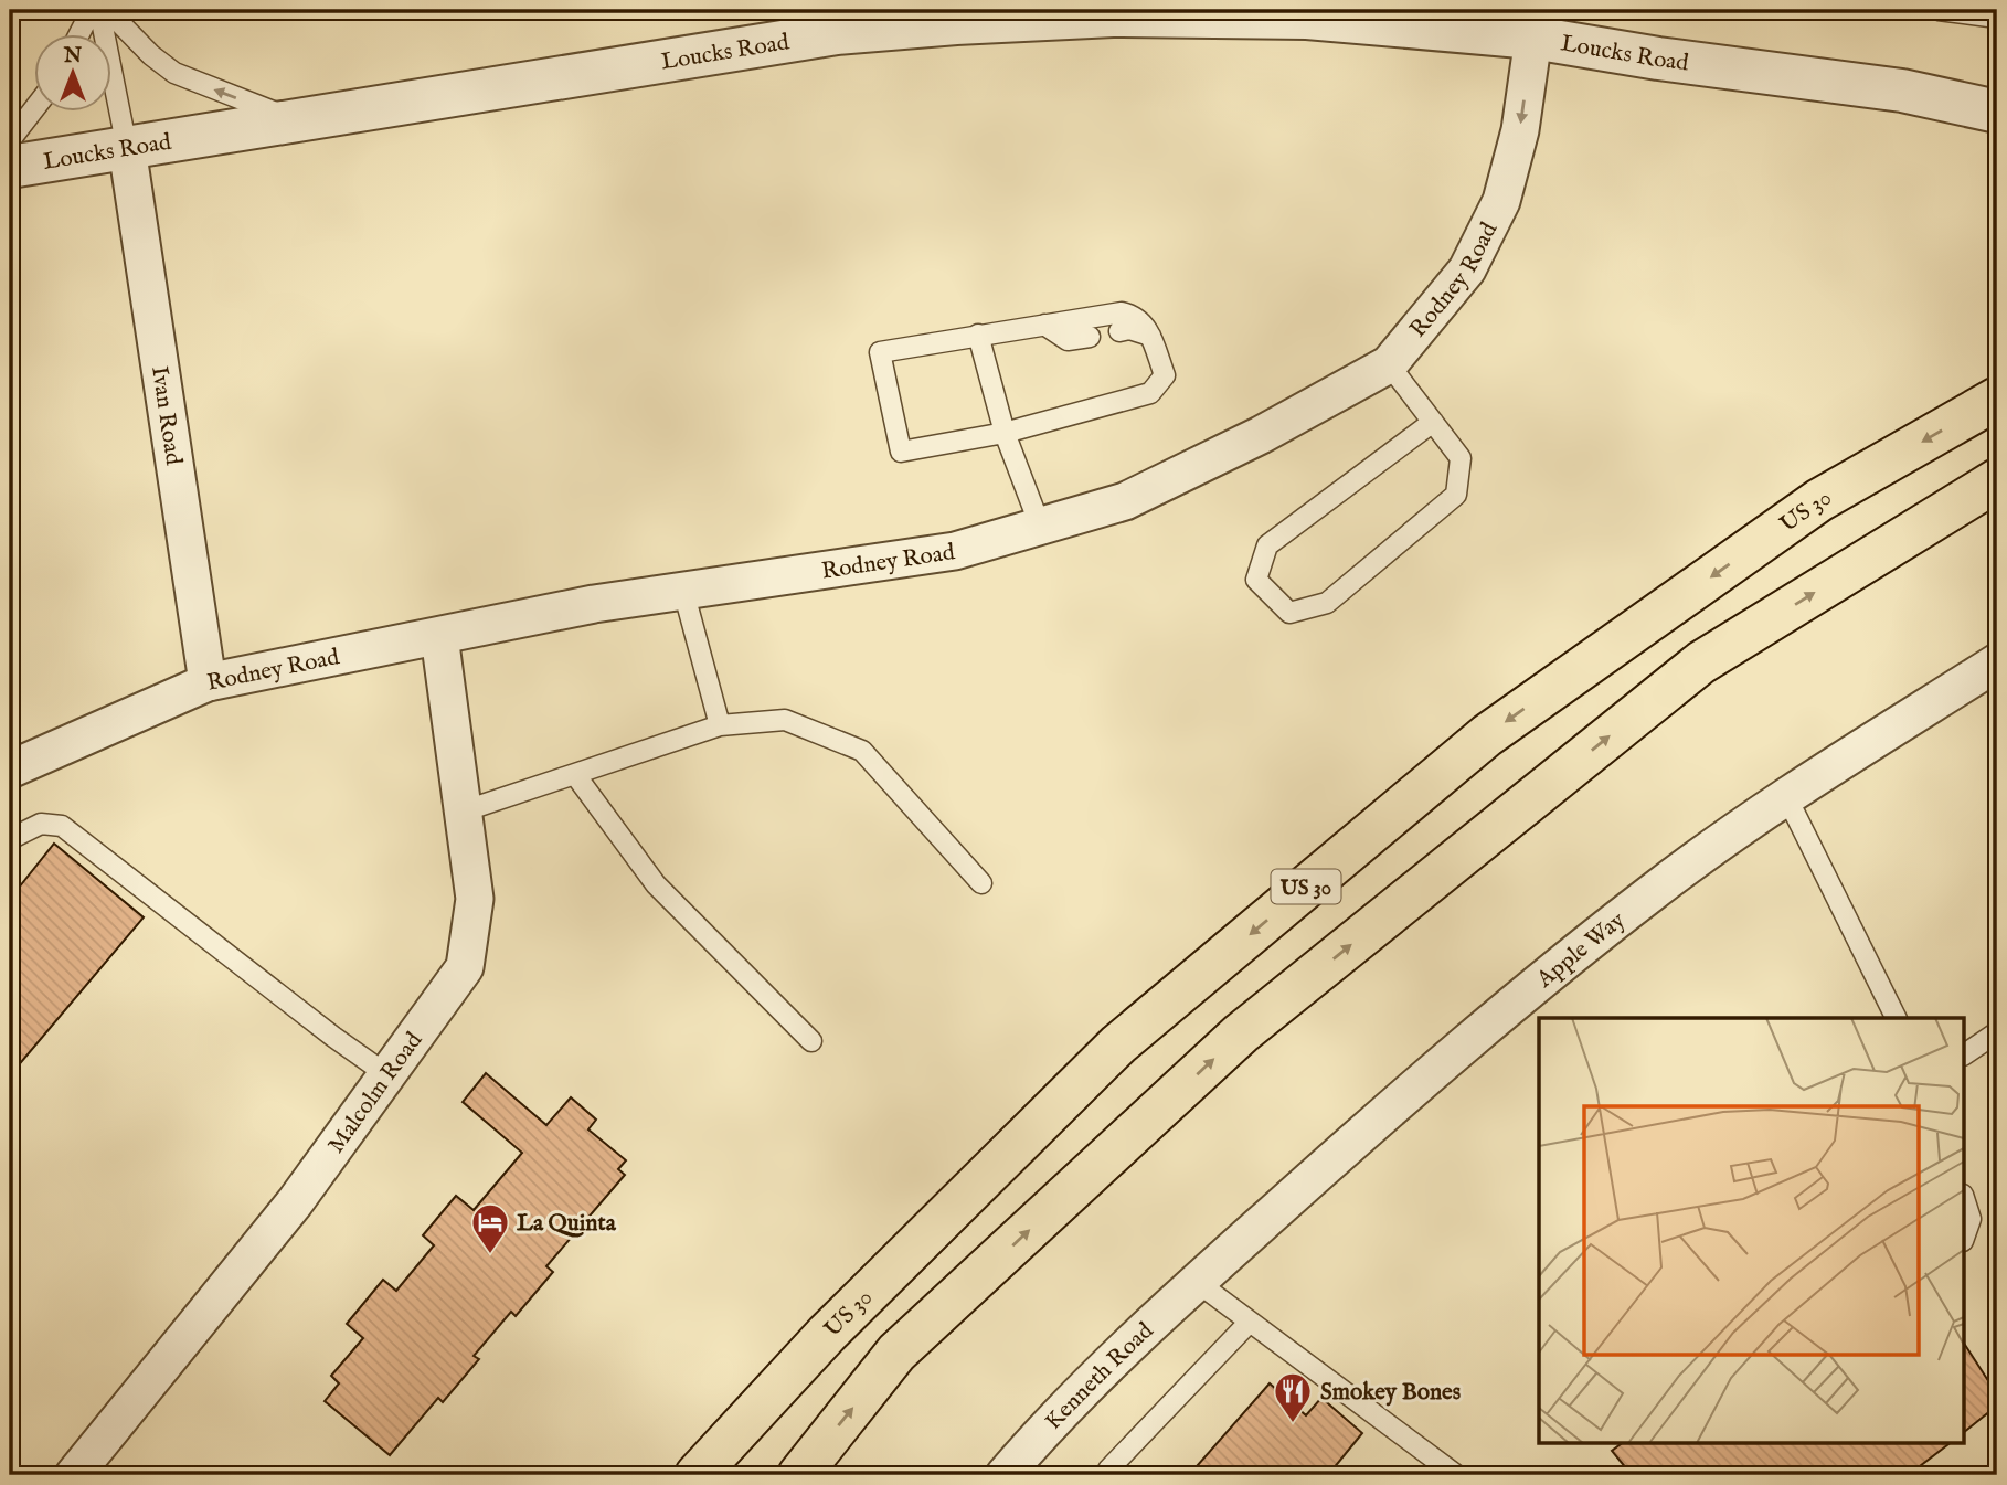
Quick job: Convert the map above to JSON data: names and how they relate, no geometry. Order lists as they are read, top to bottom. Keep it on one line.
{"streets":{"highway":["US 30"],"street":["Loucks Road","Rodney Road","Ivan Road","Apple Way","Malcolm Road","Kenneth Road"]},"crossings":[["Loucks Road","Rodney Road"],["Loucks Road","Ivan Road"],["Rodney Road","Ivan Road"],["Rodney Road","Malcolm Road"],["Apple Way","Kenneth Road"]],"places":{"hotel":["La Quinta"],"restaurant":["Smokey Bones"]},"north":"top"}
